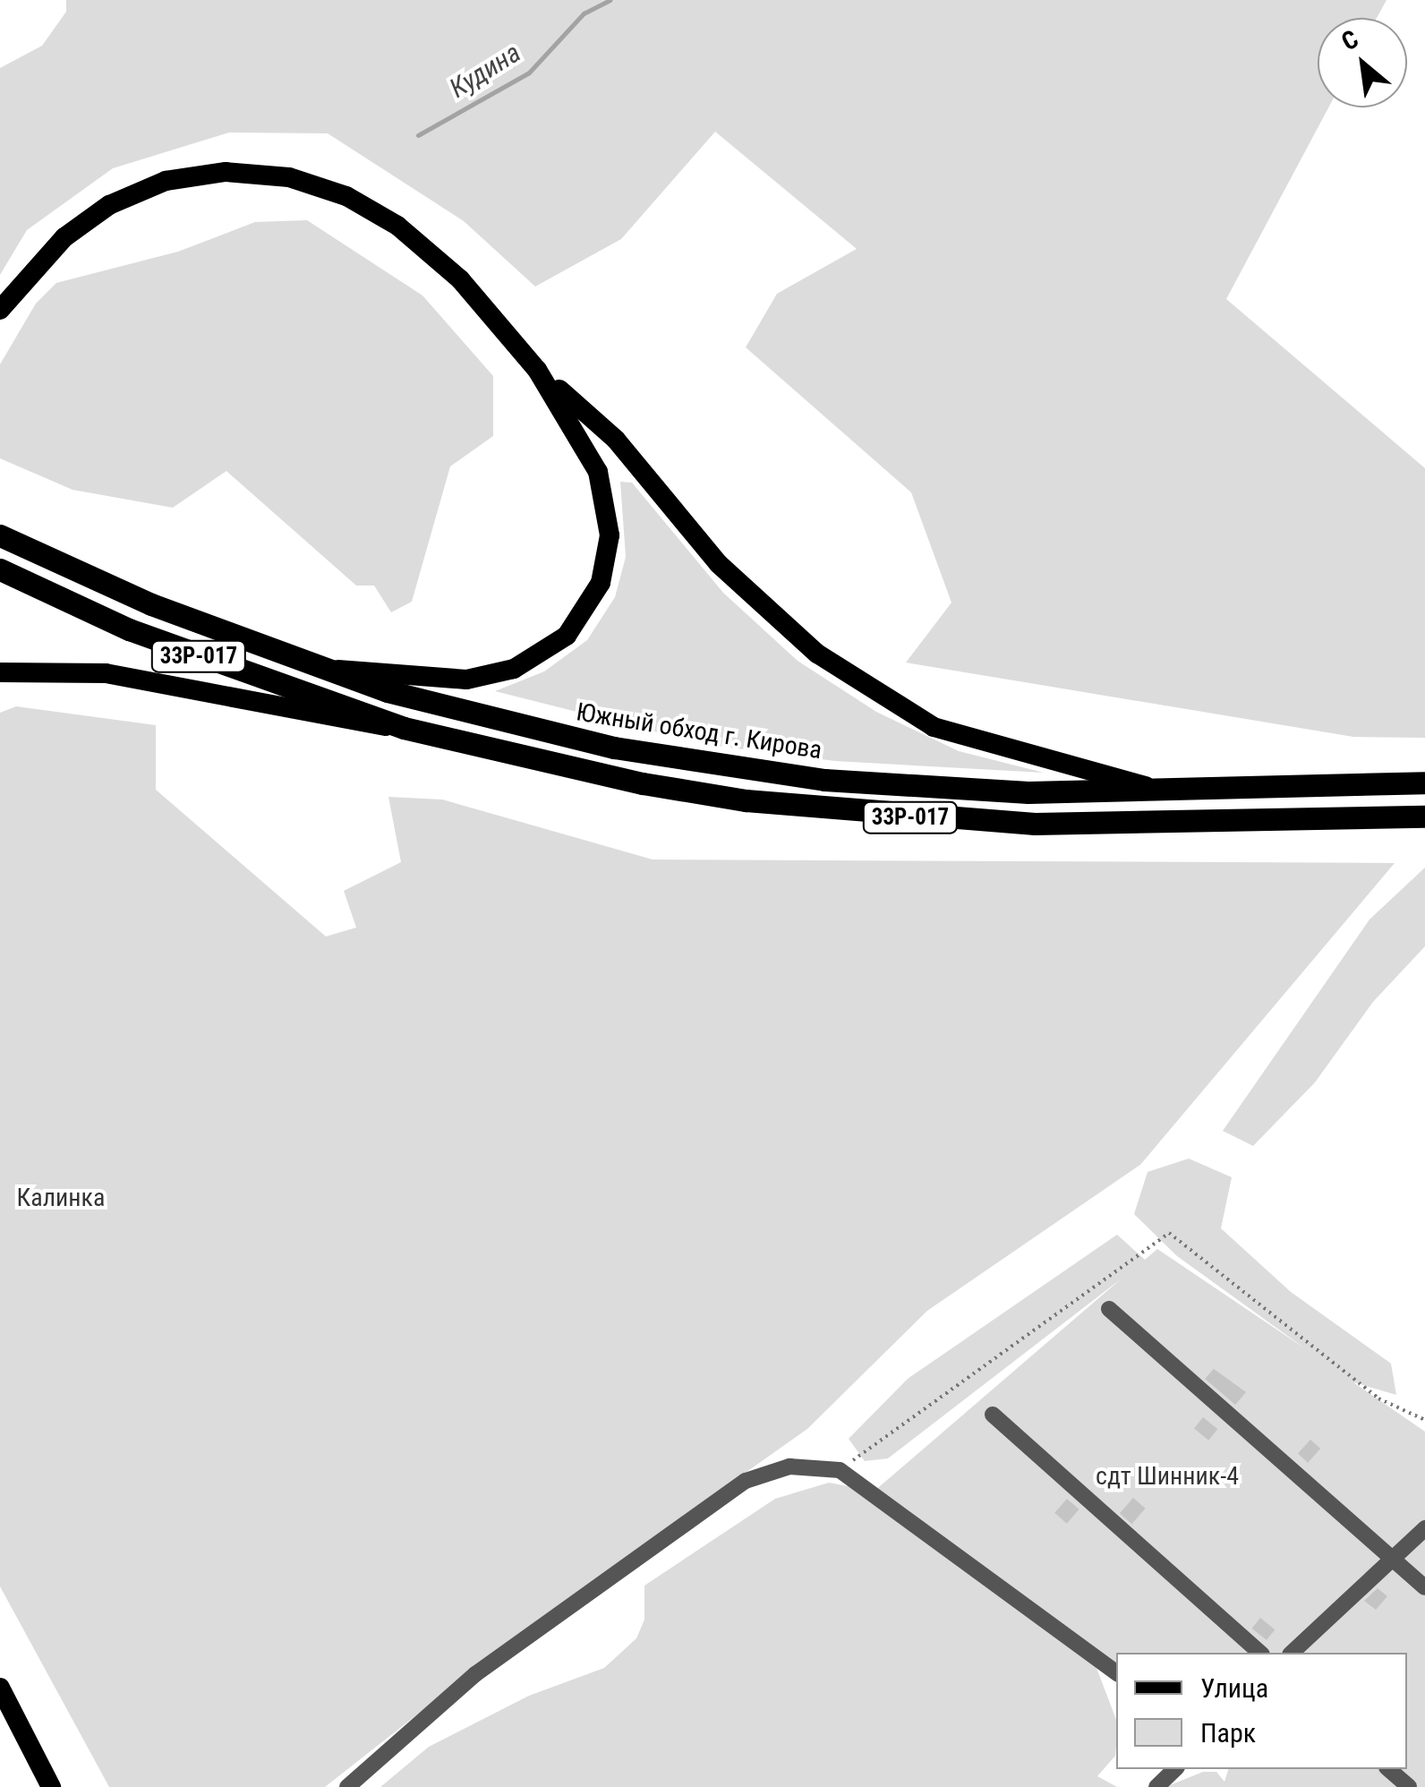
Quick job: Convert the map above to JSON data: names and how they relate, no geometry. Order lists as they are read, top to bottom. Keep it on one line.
{"streets":{"highway":["33Р-017","Южный обход г. Кирова"]},"water":["Кудина"],"parks":["Калинка","сдт Шинник-4"],"legend":["Улица","Парк"],"north":"top left"}
